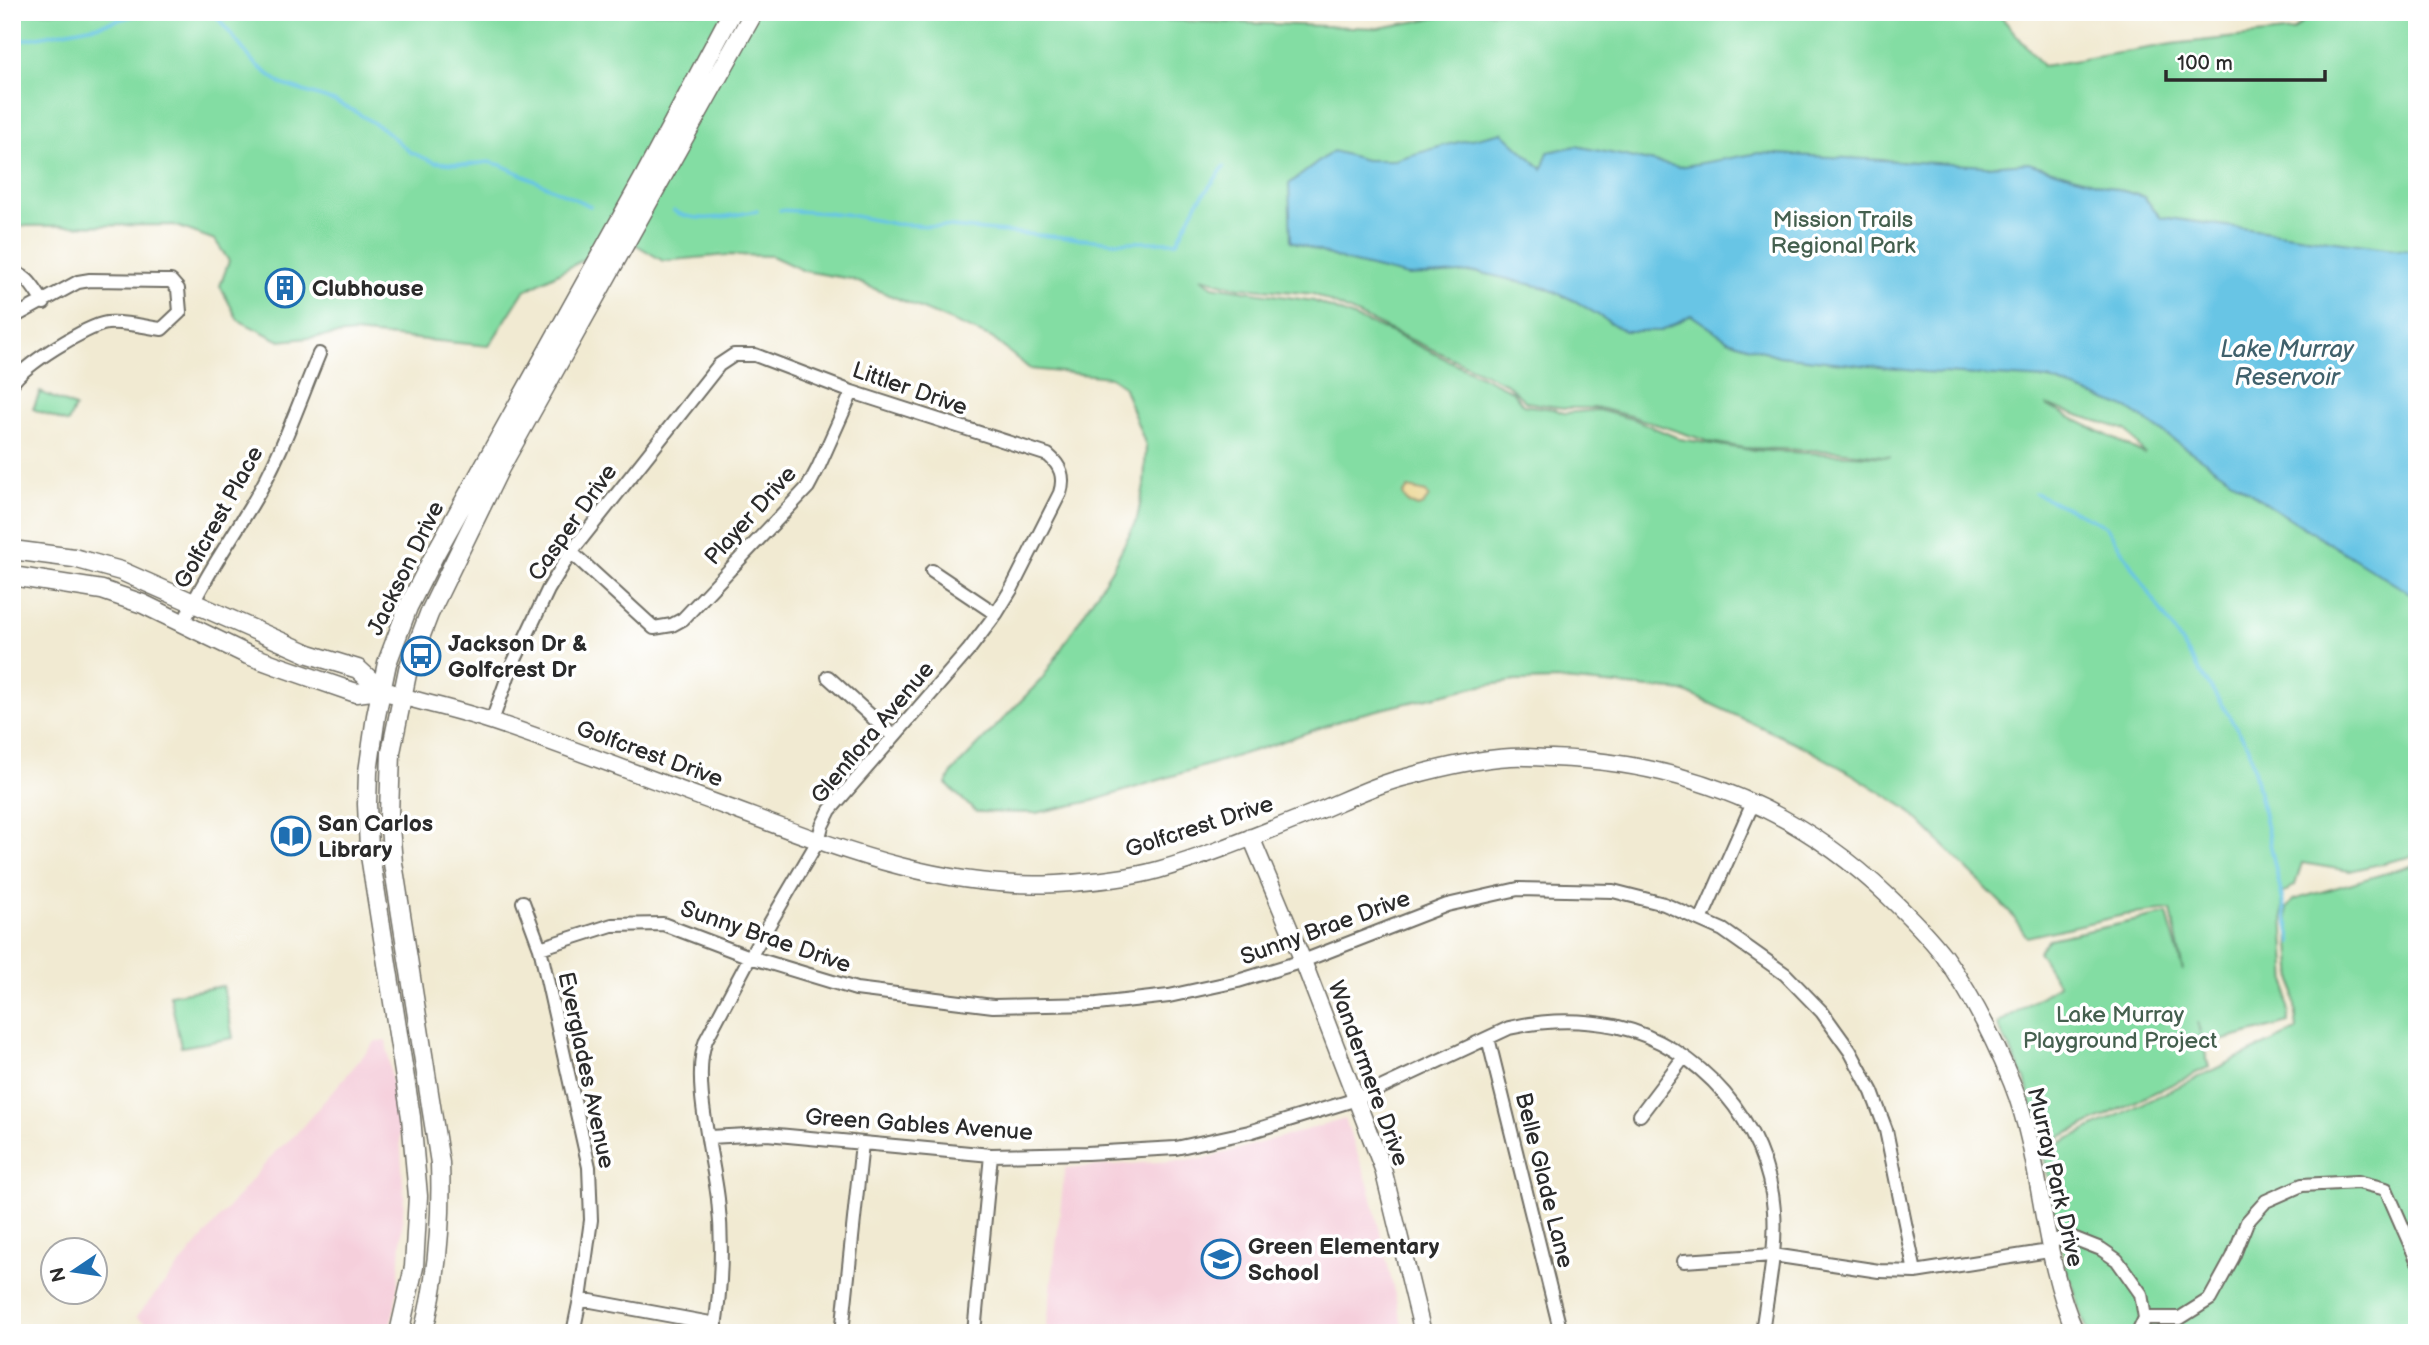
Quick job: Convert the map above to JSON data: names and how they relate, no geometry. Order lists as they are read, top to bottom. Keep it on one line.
{"streets":{"main road":["Jackson Drive","Golfcrest Drive"],"street":["Littler Drive","Player Drive","Golfcrest Place","Casper Drive","Glenflora Avenue","Sunny Brae Drive","Everglades Avenue","Wandermere Drive","Green Gables Avenue","Murray Park Drive","Belle Glade Lane"]},"crossings":[["Littler Drive","Player Drive"],["Littler Drive","Casper Drive"],["Littler Drive","Glenflora Avenue"],["Player Drive","Casper Drive"],["Golfcrest Place","Golfcrest Drive"],["Casper Drive","Golfcrest Drive"],["Jackson Drive","Golfcrest Drive"],["Glenflora Avenue","Golfcrest Drive"],["Glenflora Avenue","Sunny Brae Drive"],["Glenflora Avenue","Green Gables Avenue"],["Golfcrest Drive","Wandermere Drive"],["Golfcrest Drive","Murray Park Drive"],["Sunny Brae Drive","Everglades Avenue"],["Sunny Brae Drive","Wandermere Drive"],["Wandermere Drive","Green Gables Avenue"],["Green Gables Avenue","Belle Glade Lane"]],"water":["Lake Murray Reservoir"],"parks":["Mission Trails Regional Park","Lake Murray Playground Project"],"places":{"building":["Clubhouse"],"bus stop":["Jackson Dr & Golfcrest Dr"],"library":["San Carlos Library"],"school or university":["Green Elementary School"]},"scale_bar":"100 m","north":"left"}
